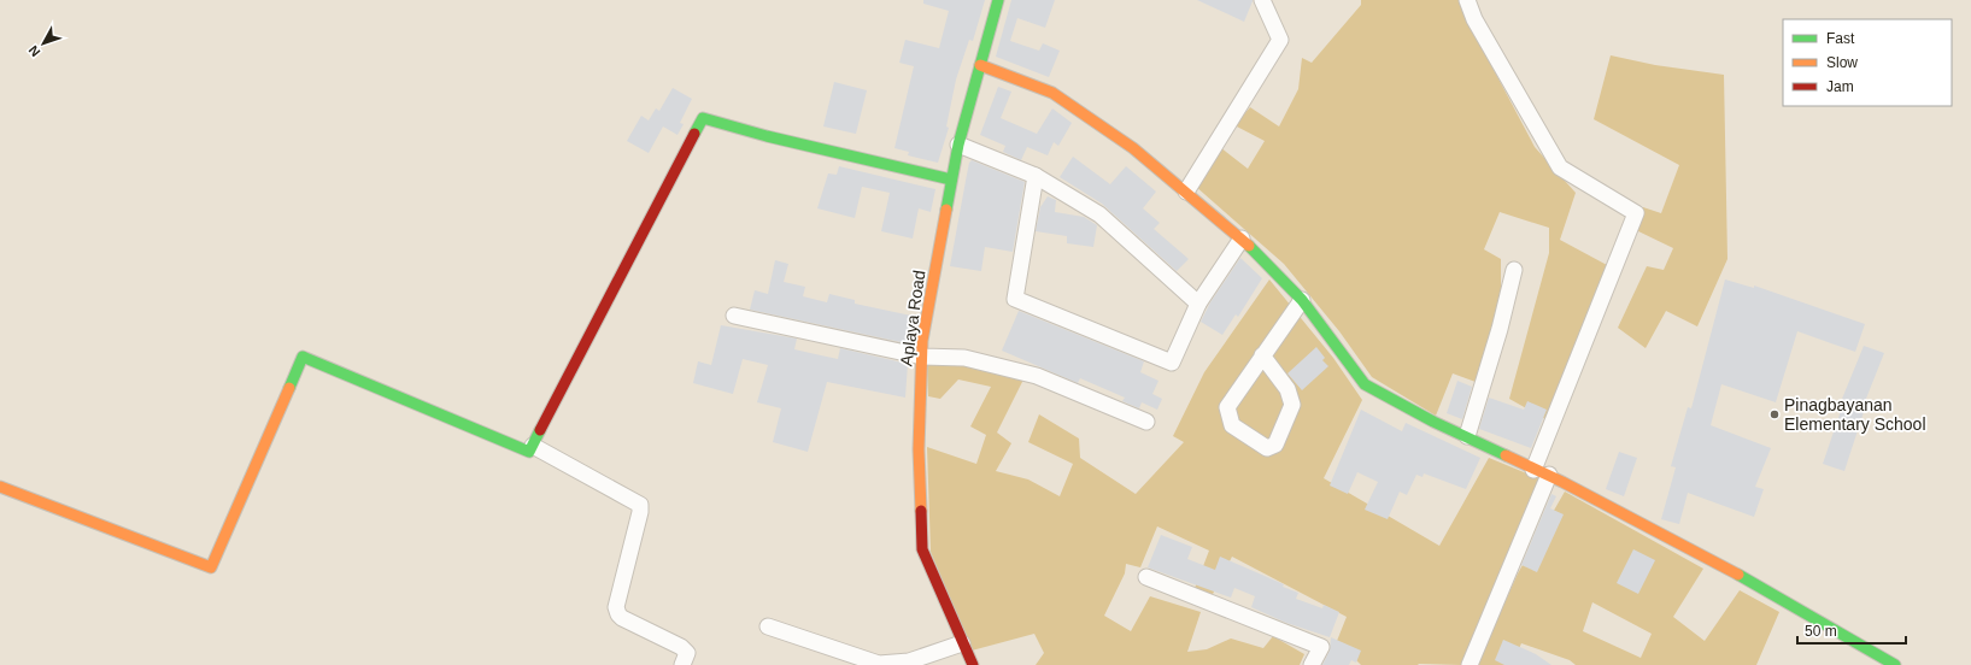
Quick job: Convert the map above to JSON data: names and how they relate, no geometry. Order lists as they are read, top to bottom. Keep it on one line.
{"streets":{"street":["Aplaya Road"]},"places":["Pinagbayanan Elementary School"],"legend":["Fast","Slow","Jam"],"scale_bar":"50 m","north":"bottom left"}
